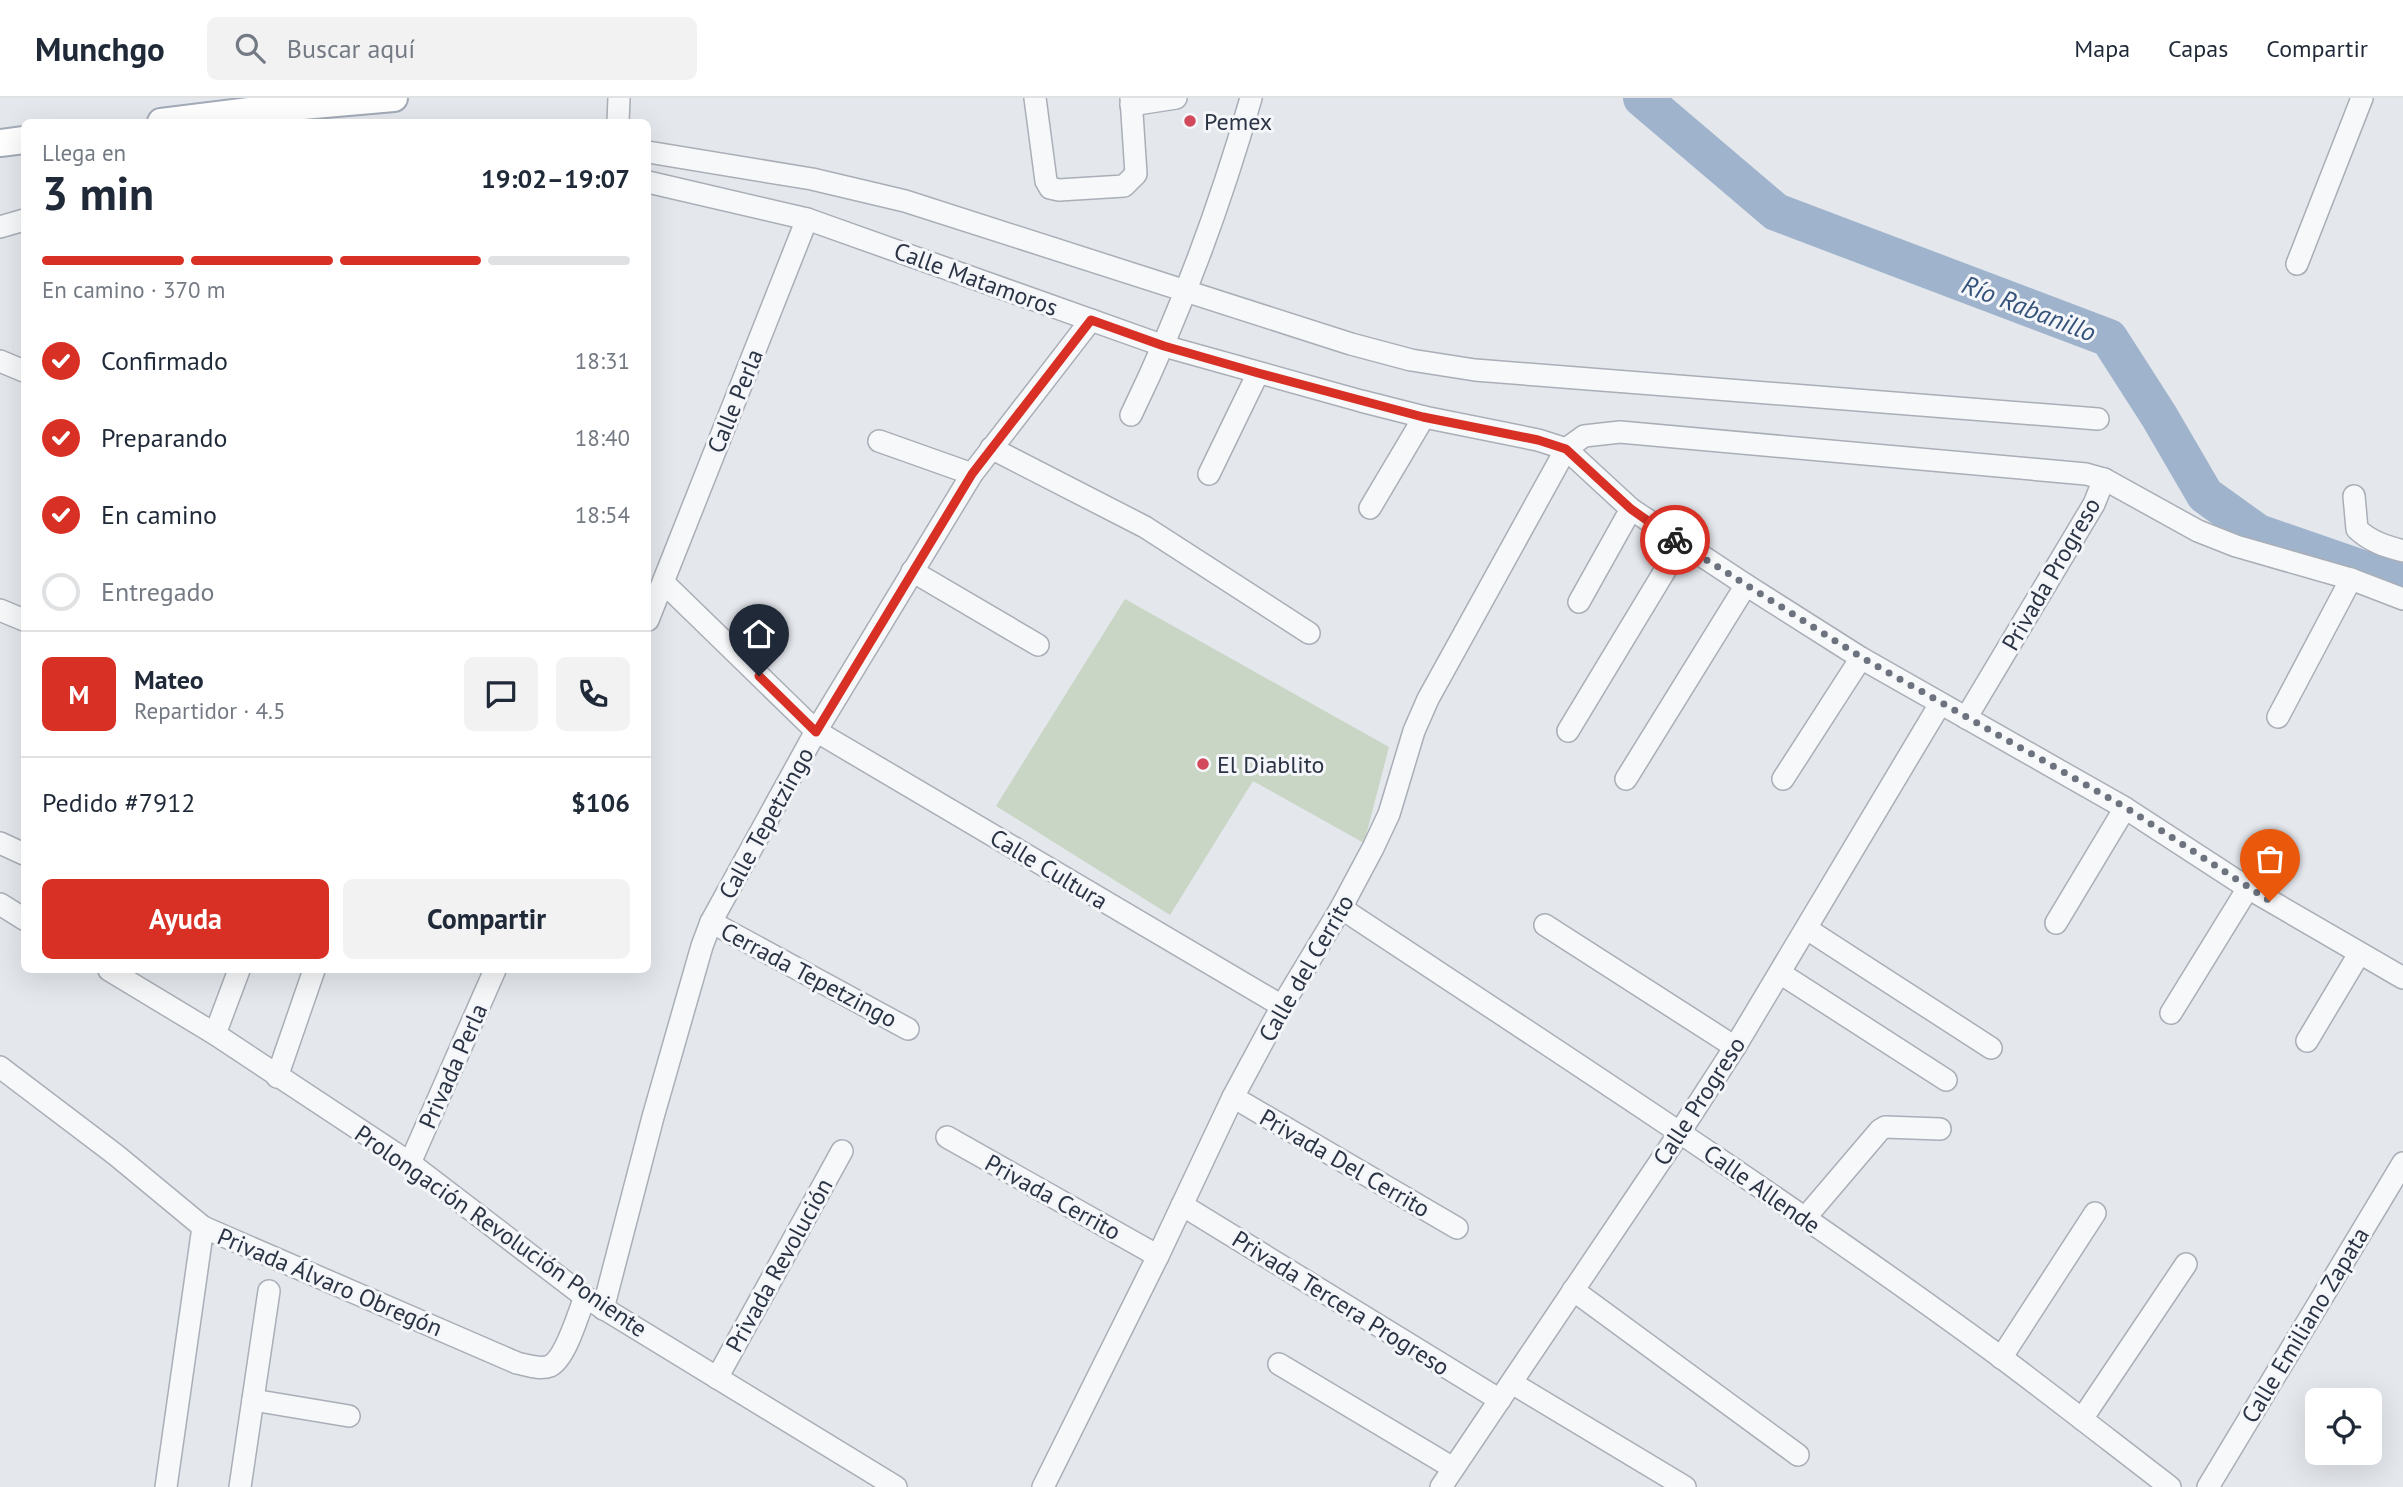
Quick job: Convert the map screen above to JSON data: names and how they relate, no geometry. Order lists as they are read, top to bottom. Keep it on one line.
{"streets":{"street":["Calle Matamoros","Calle Perla","Privada Progreso","Calle Tepetzingo","Calle Cultura","Calle del Cerrito","Cerrada Tepetzingo","Privada Perla","Calle Progreso","Privada Del Cerrito","Calle Allende","Privada Cerrito","Prolongación Revolución Poniente","Privada Revolución","Privada Álvaro Obregón","Privada Tercera Progreso","Calle Emiliano Zapata"]},"crossings":[["Calle Matamoros","Calle Perla"],["Calle Matamoros","Privada Progreso"],["Calle Matamoros","Calle Tepetzingo"],["Calle Matamoros","Calle del Cerrito"],["Calle Matamoros","Calle Progreso"],["Calle Perla","Calle Cultura"],["Calle Tepetzingo","Calle Cultura"],["Calle Tepetzingo","Cerrada Tepetzingo"],["Calle Tepetzingo","Prolongación Revolución Poniente"],["Calle Cultura","Calle del Cerrito"],["Calle del Cerrito","Privada Del Cerrito"],["Calle del Cerrito","Calle Allende"],["Calle del Cerrito","Privada Cerrito"],["Calle del Cerrito","Privada Tercera Progreso"],["Privada Perla","Prolongación Revolución Poniente"],["Calle Progreso","Calle Allende"],["Calle Progreso","Privada Tercera Progreso"],["Prolongación Revolución Poniente","Privada Revolución"],["Prolongación Revolución Poniente","Privada Álvaro Obregón"]],"water":["Río Rabanillo"],"places":["Pemex","El Diablito"],"page":{"header":"Munchgo","search":"Buscar aquí","nav":["Mapa","Capas","Compartir"],"heading":["3 min","Llega en","19:02–19:07"],"panel":["Mateo","Repartidor · 4.5","Pedido #7912","$106"],"bar":"En camino · 370 m","list":[["Confirmado","18:31"],["Preparando","18:40"],["En camino","18:54"],"Entregado"],"round":"M","buttons":["Ayuda","Compartir"]}}
